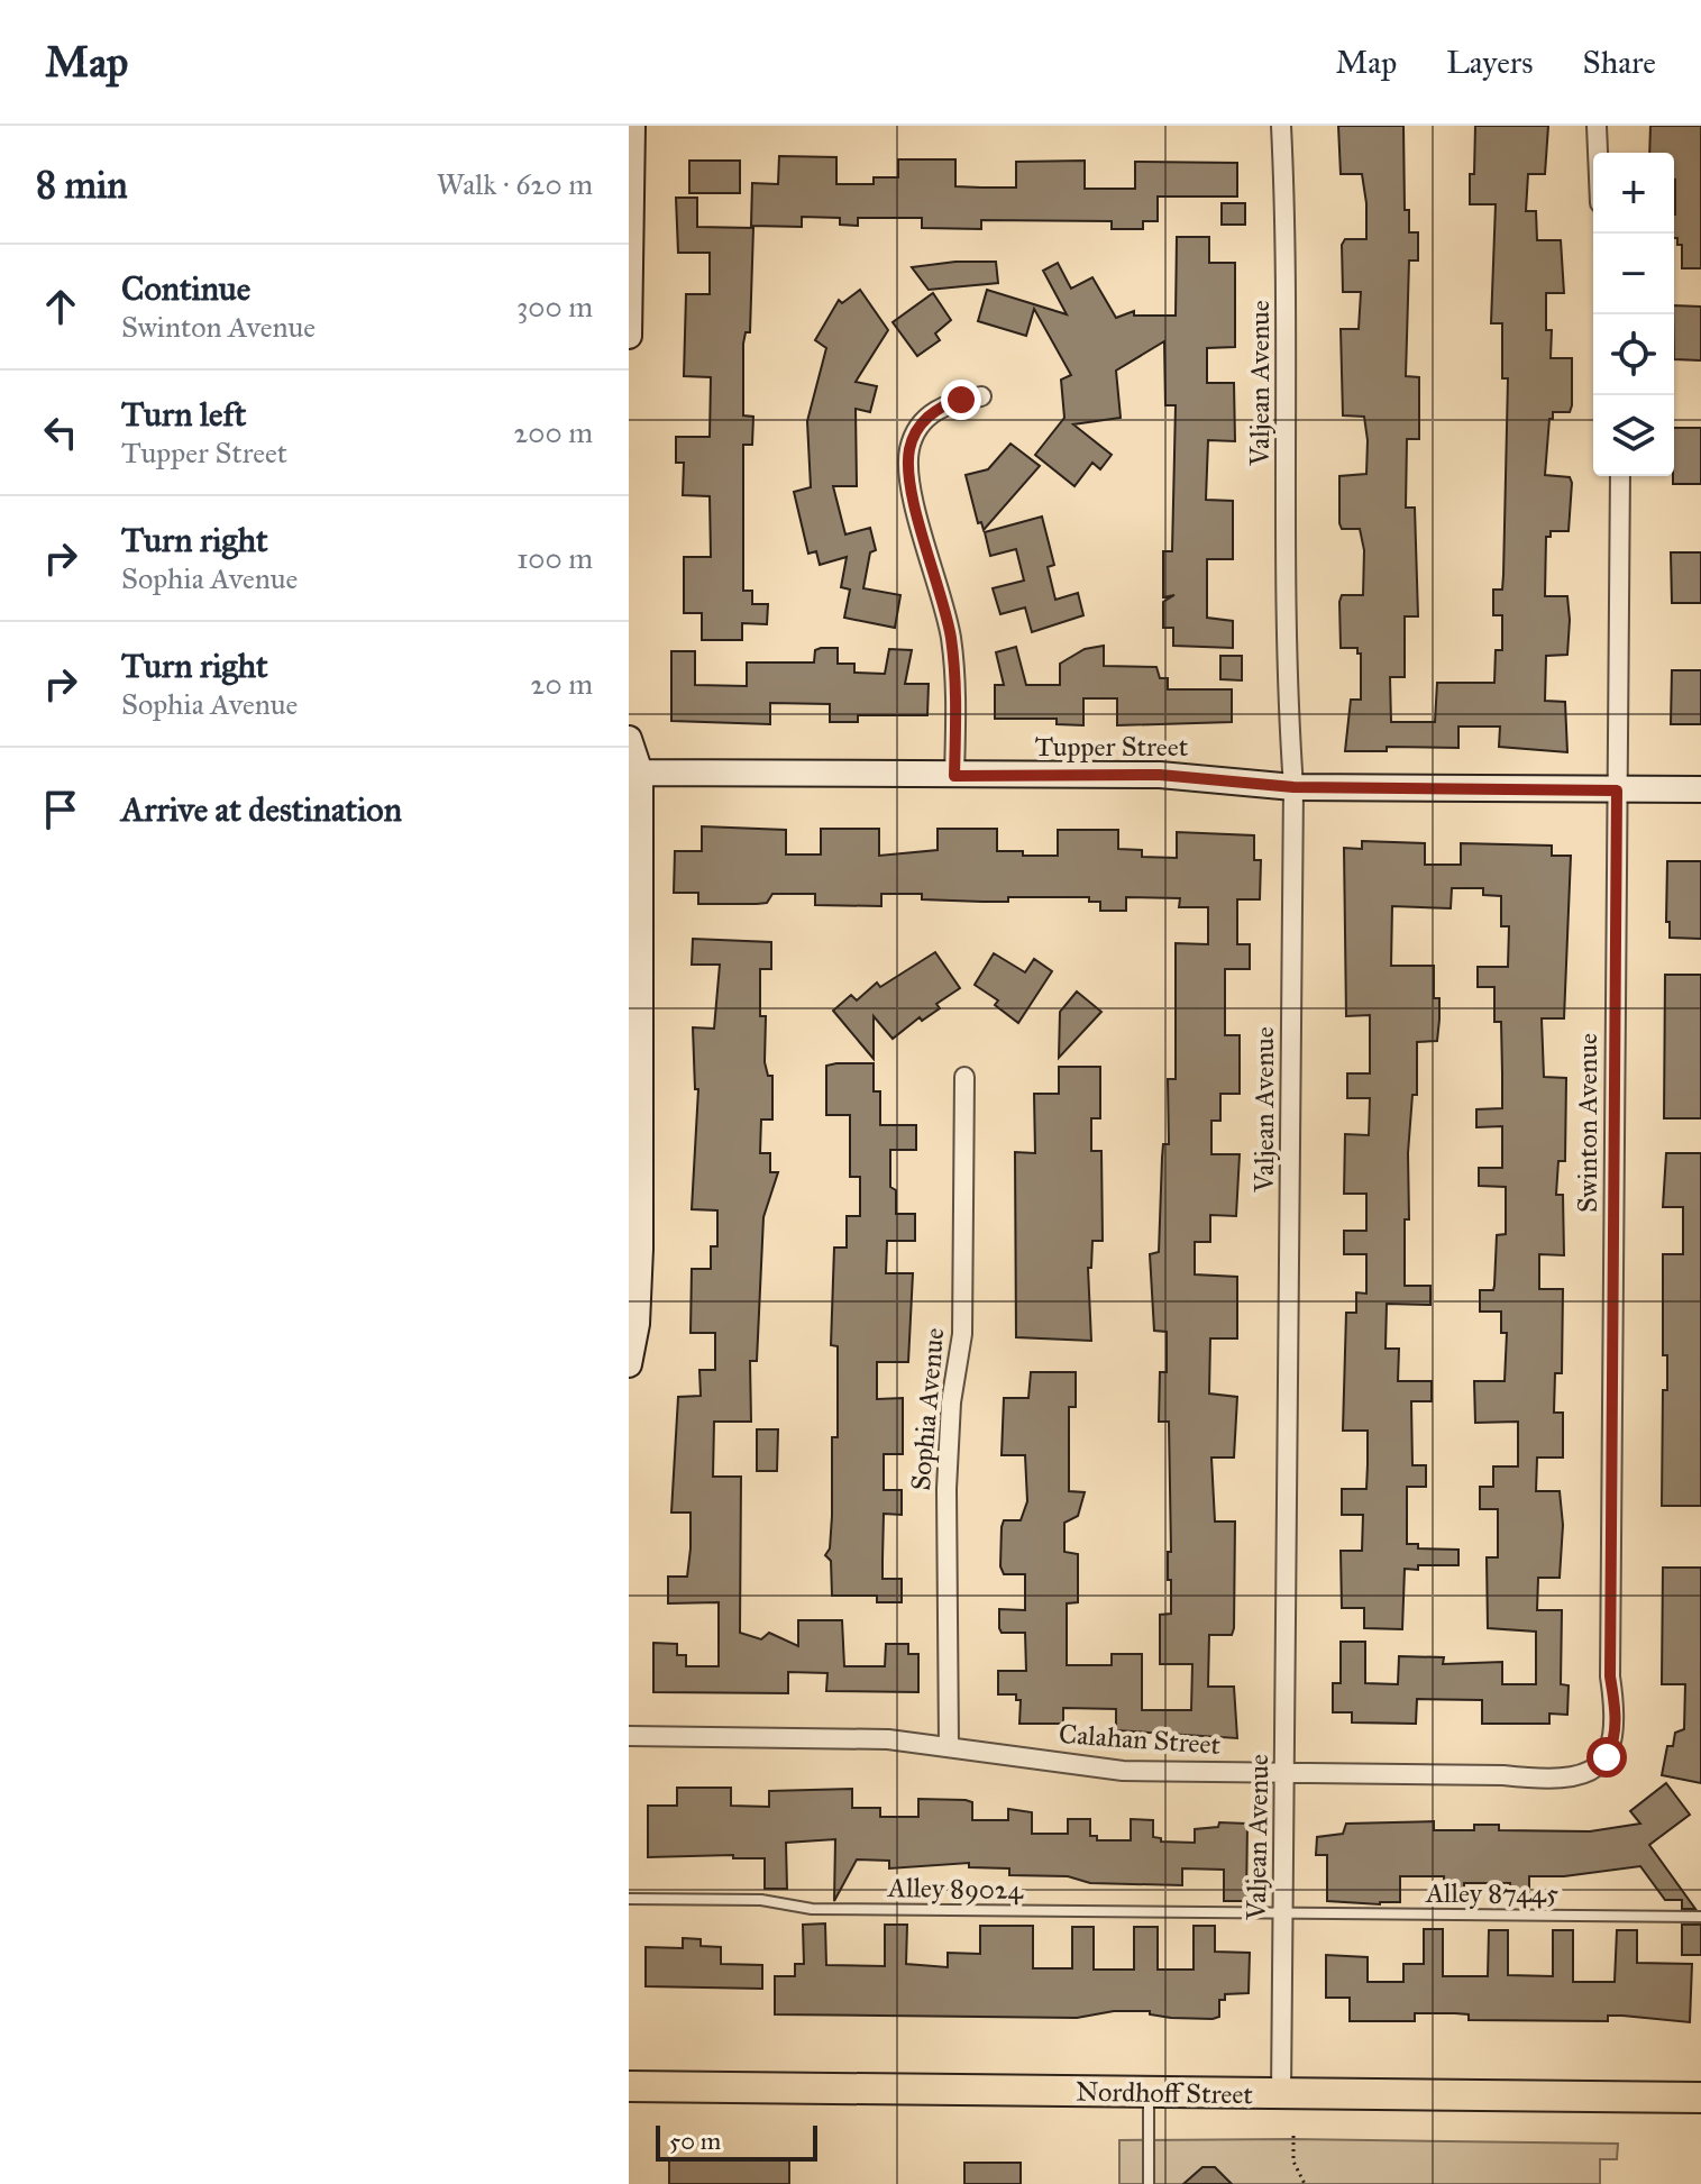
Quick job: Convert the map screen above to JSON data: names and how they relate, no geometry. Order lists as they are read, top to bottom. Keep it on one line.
{"streets":{"main road":["Nordhoff Street"],"street":["Valjean Avenue","Tupper Street","Swinton Avenue","Sophia Avenue","Calahan Street"],"lane":["Alley 89024","Alley 87445"]},"crossings":[["Valjean Avenue","Tupper Street"],["Valjean Avenue","Calahan Street"],["Valjean Avenue","Alley 89024"],["Valjean Avenue","Alley 87445"],["Valjean Avenue","Nordhoff Street"],["Tupper Street","Swinton Avenue"],["Swinton Avenue","Calahan Street"],["Sophia Avenue","Calahan Street"],["Alley 89024","Alley 87445"]],"scale_bar":"50 m","page":{"header":"Map","nav":["Map","Layers","Share"],"heading":["8 min","Walk · 620 m"],"map_buttons":["+","−"],"list":[["Continue","Swinton Avenue","300 m"],["Turn left","Tupper Street","200 m"],["Turn right","Sophia Avenue","100 m"],["Turn right","Sophia Avenue","20 m"],"Arrive at destination"],"scale":"50 m"}}
